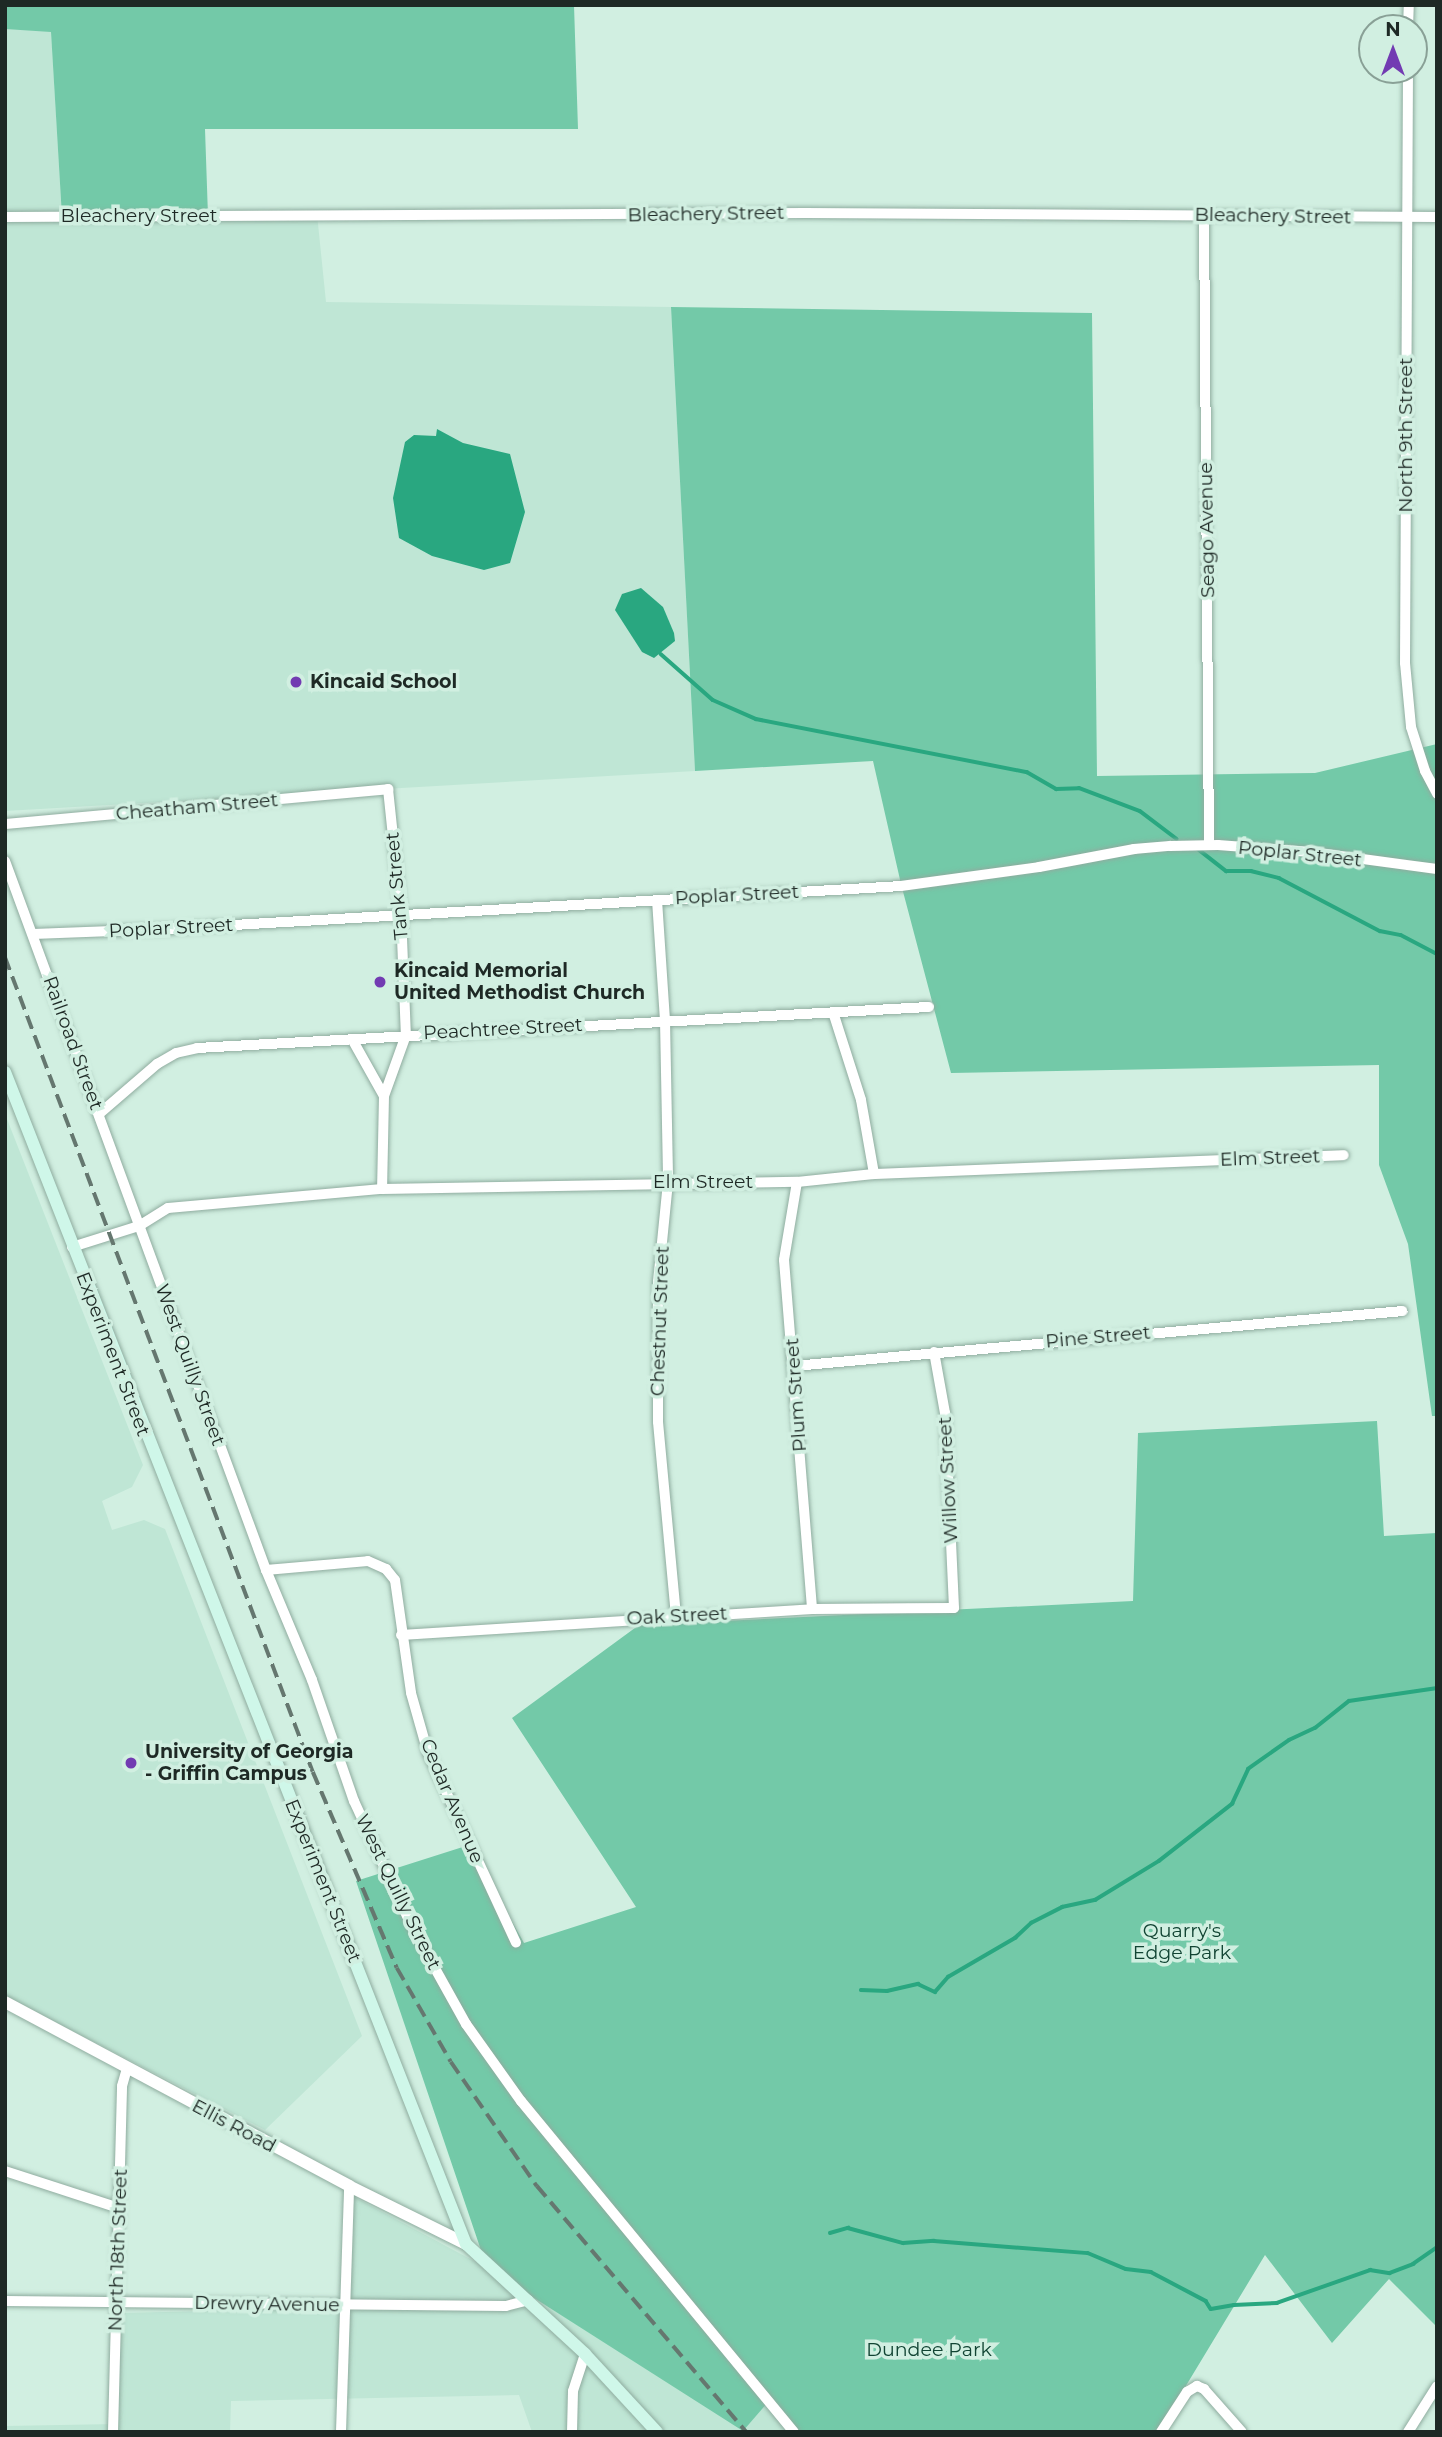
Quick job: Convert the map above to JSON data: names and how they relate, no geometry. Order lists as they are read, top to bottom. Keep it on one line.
{"streets":{"main road":["Experiment Street"],"street":["Bleachery Street","North 9th Street","Seago Avenue","Cheatham Street","Poplar Street","Tank Street","Peachtree Street","Railroad Street","Elm Street","Chestnut Street","Pine Street","West Quilly Street","Plum Street","Willow Street","Oak Street","Cedar Avenue","Ellis Road","North 18th Street","Drewry Avenue"]},"crossings":[["Bleachery Street","North 9th Street"],["Bleachery Street","Seago Avenue"],["Seago Avenue","Poplar Street"],["Cheatham Street","Tank Street"],["Poplar Street","Tank Street"],["Poplar Street","Railroad Street"],["Poplar Street","Chestnut Street"],["Tank Street","Peachtree Street"],["Tank Street","Elm Street"],["Peachtree Street","Railroad Street"],["Peachtree Street","Chestnut Street"],["Railroad Street","Elm Street"],["Railroad Street","West Quilly Street"],["Elm Street","Chestnut Street"],["Elm Street","Experiment Street"],["Elm Street","West Quilly Street"],["Elm Street","Plum Street"],["Chestnut Street","Oak Street"],["Pine Street","Plum Street"],["Pine Street","Willow Street"],["Experiment Street","Ellis Road"],["Experiment Street","Drewry Avenue"],["West Quilly Street","Cedar Avenue"],["Plum Street","Oak Street"],["Willow Street","Oak Street"],["Oak Street","Cedar Avenue"],["Ellis Road","North 18th Street"],["North 18th Street","Drewry Avenue"]],"parks":["Quarry's Edge Park","Dundee Park"],"places":["Kincaid School","Kincaid Memorial United Methodist Church","University of Georgia - Griffin Campus"],"north":"top"}
